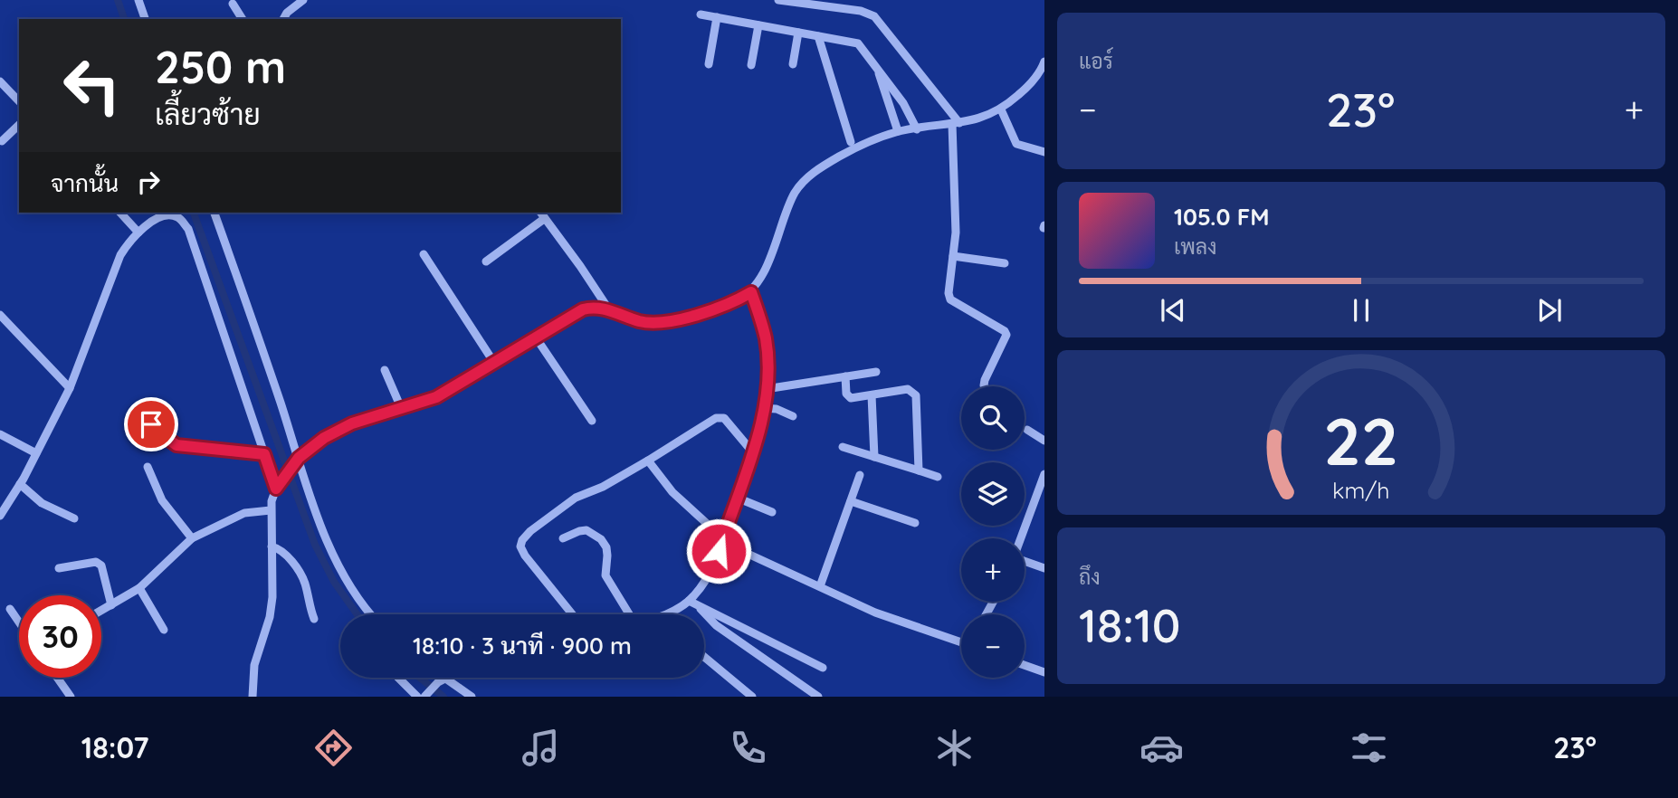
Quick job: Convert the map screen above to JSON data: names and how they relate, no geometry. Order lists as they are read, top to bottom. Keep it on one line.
{"page":{"tile":["แอร์",["ถึง","18:10"]],"turn":["250 m","เลี้ยวซ้าย"],"heat":["−","23°","+"],"then":"จากนั้น","song":["105.0 FM","เพลง"],"map_buttons":["+","−"],"limit":"30","trip":"18:10 · 3 นาที · 900 m","tabs":["18:07","23°"],"gauge":["22","km/h"]}}
